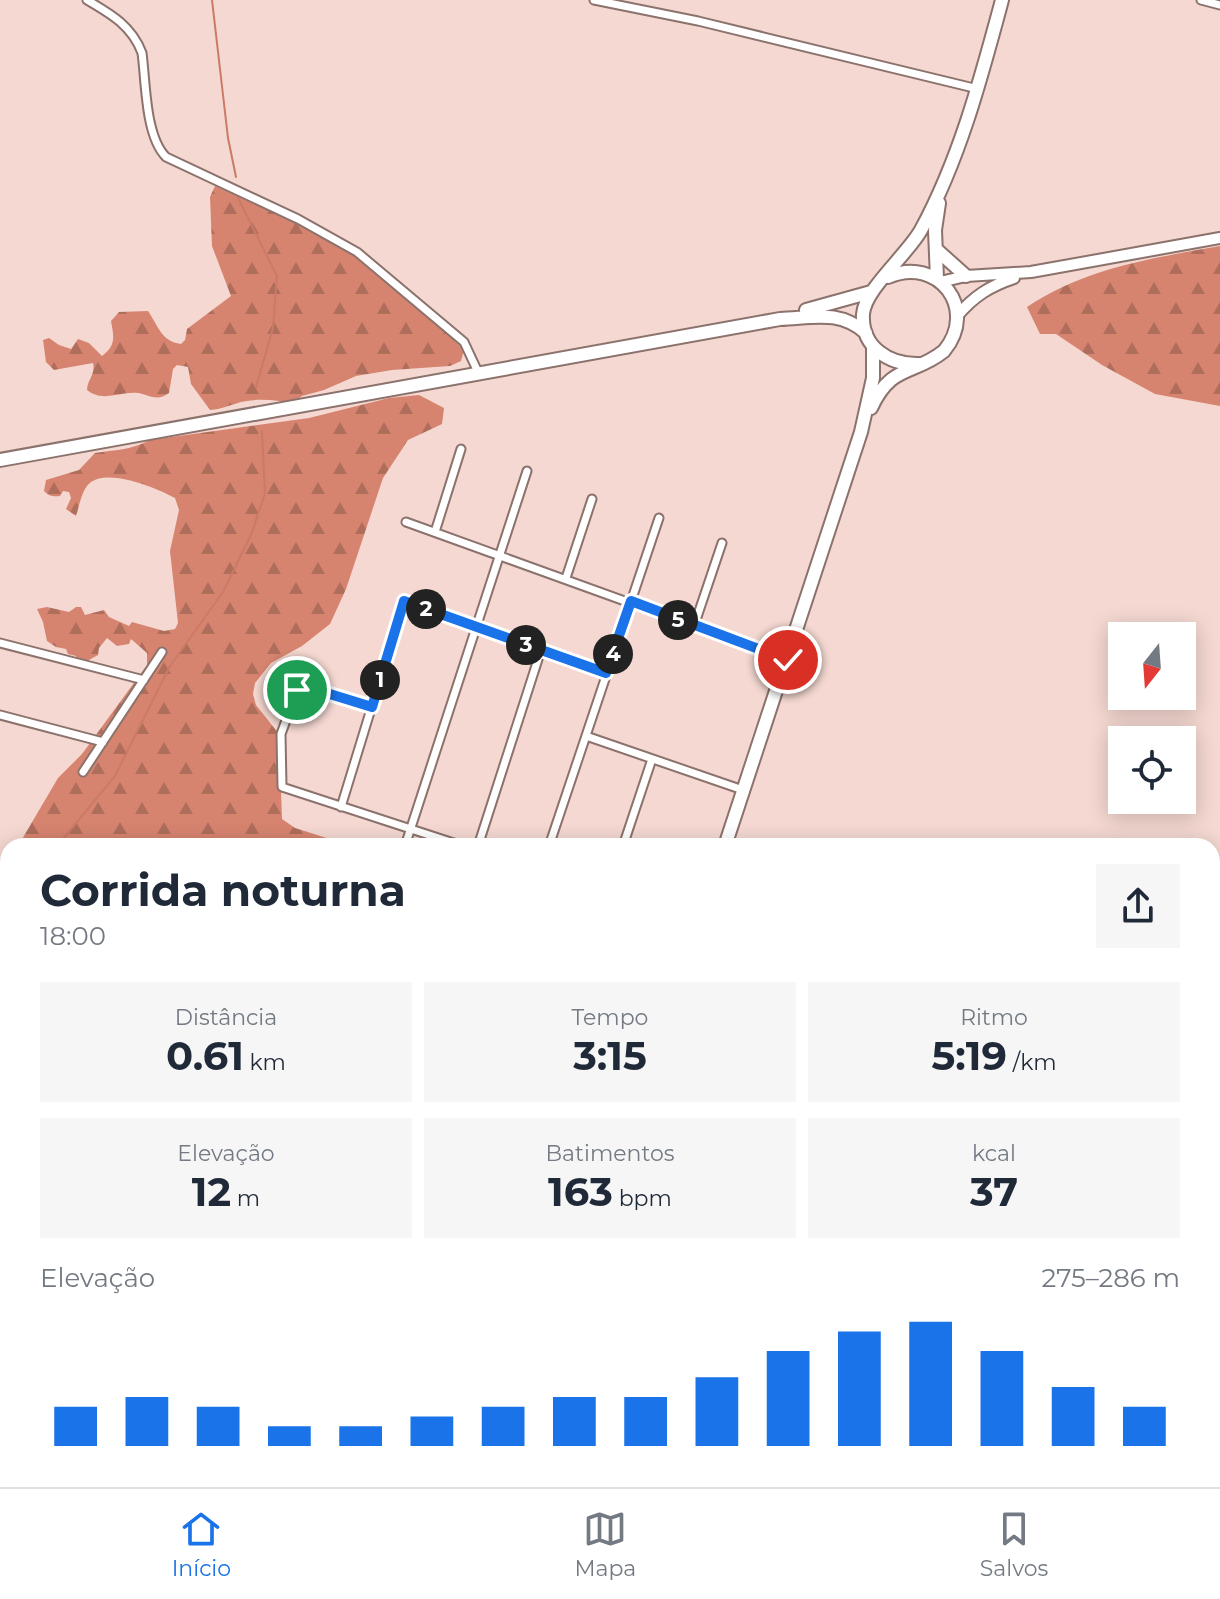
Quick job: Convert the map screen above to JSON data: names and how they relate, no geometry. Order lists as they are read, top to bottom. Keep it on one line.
{"north":"bottom","page":{"pins":["2","5","3","4","1"],"heading":["Corrida noturna","18:00"],"stats":[["Distância","0.61 km"],["Tempo","3:15"],["Ritmo","5:19 /km"],["Elevação","12 m"],["Batimentos","163 bpm"],["kcal","37"]],"chart":["Elevação","275–286 m"],"tabs":["Início","Mapa","Salvos"]}}
